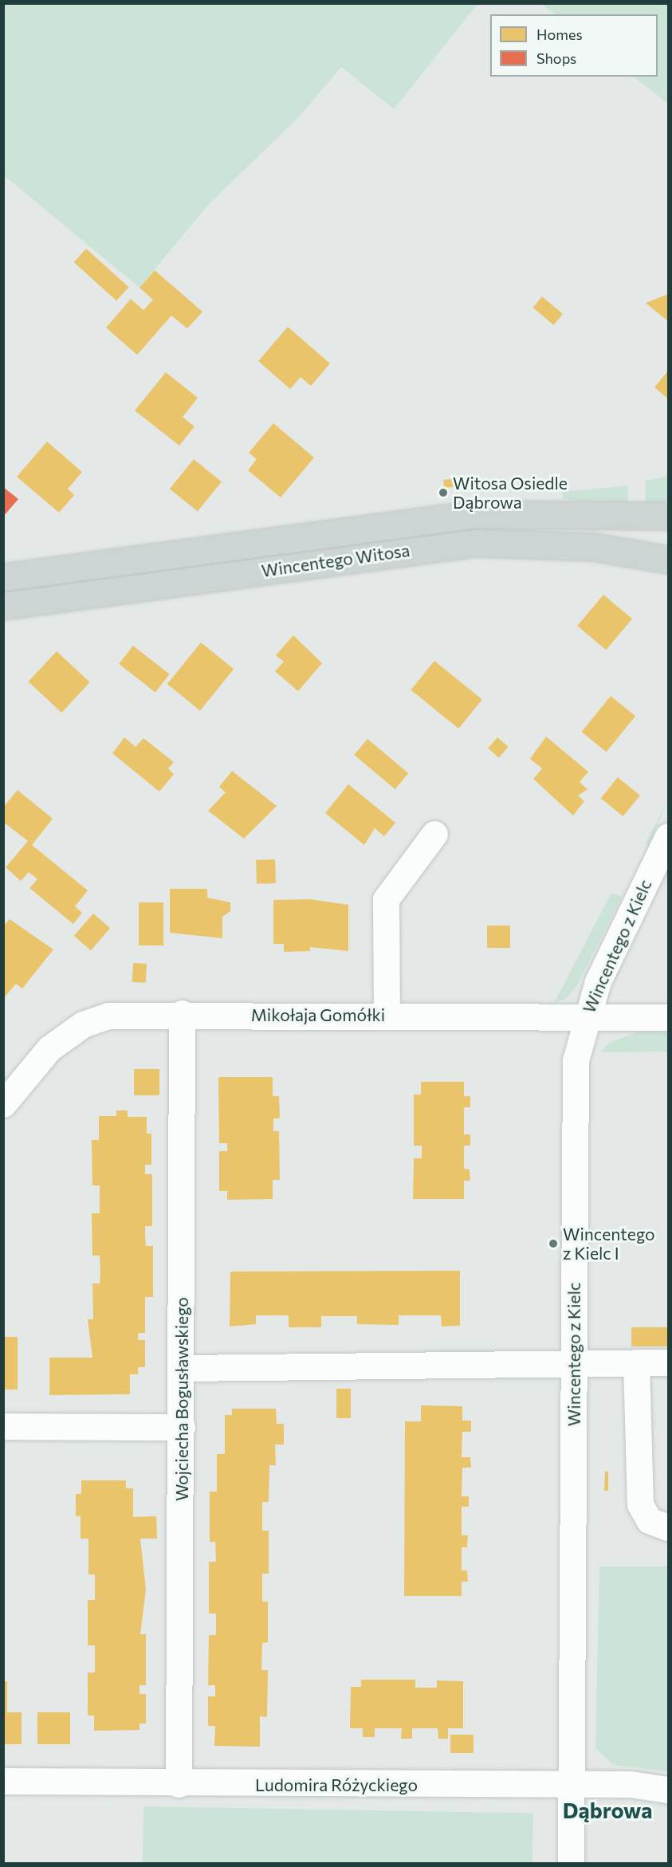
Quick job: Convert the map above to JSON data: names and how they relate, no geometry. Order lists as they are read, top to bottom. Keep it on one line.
{"streets":{"main road":["Wincentego Witosa"],"street":["Wincentego z Kielc","Mikołaja Gomółki","Wojciecha Bogusławskiego","Ludomira Różyckiego"]},"crossings":[["Wincentego z Kielc","Mikołaja Gomółki"],["Wincentego z Kielc","Ludomira Różyckiego"],["Mikołaja Gomółki","Wojciecha Bogusławskiego"],["Wojciecha Bogusławskiego","Ludomira Różyckiego"]],"districts":["Dąbrowa"],"places":["Witosa Osiedle Dąbrowa","Wincentego z Kielc I"],"legend":["Homes","Shops"]}
